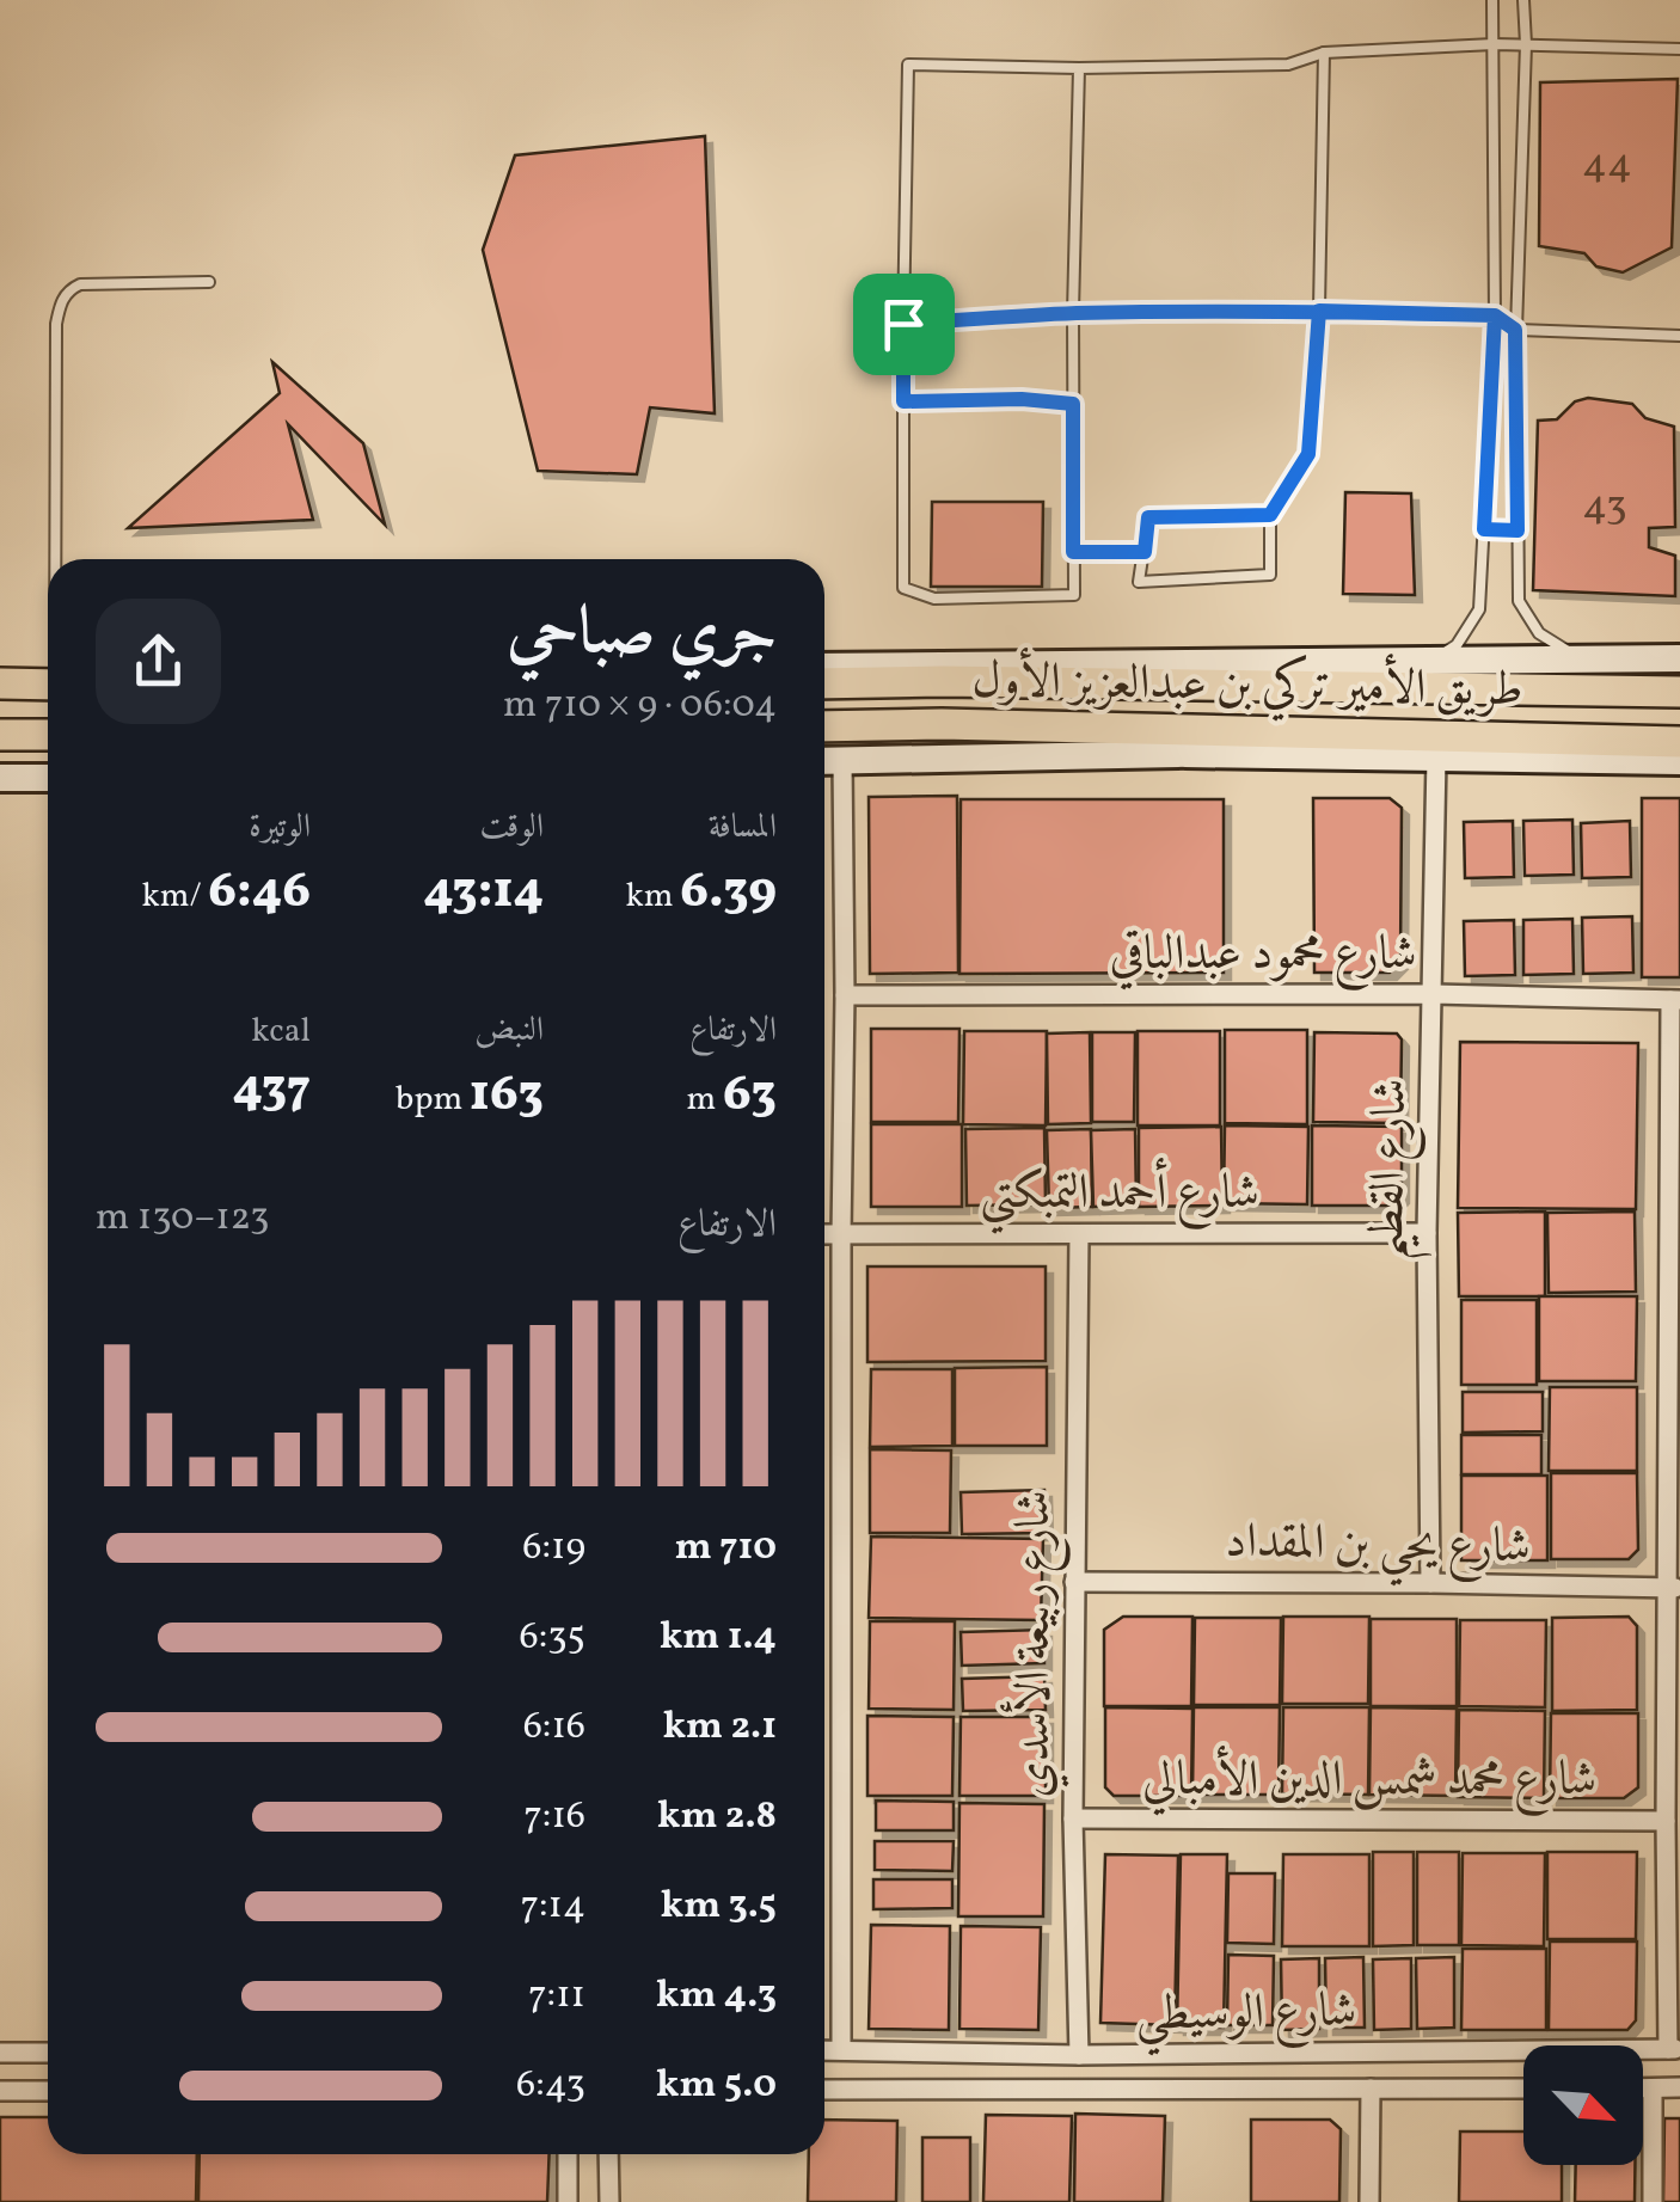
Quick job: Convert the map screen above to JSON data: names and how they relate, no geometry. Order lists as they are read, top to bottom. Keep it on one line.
{"streets":{"main road":["طريق الأمير تركي بن عبدالعزيز الأول"],"street":["شارع محمود عبدالباقي","شارع القطيم","شارع أحمد التمبكتي","شارع يحي بن المقداد","شارع ربيعة الأسدي","شارع محمد شمس الدين الأمبالي","شارع الوسيطي"]},"crossings":[["شارع محمود عبدالباقي","شارع القطيم"],["شارع القطيم","شارع أحمد التمبكتي"],["شارع القطيم","شارع يحي بن المقداد"],["شارع أحمد التمبكتي","شارع ربيعة الأسدي"],["شارع يحي بن المقداد","شارع ربيعة الأسدي"],["شارع ربيعة الأسدي","شارع محمد شمس الدين الأمبالي"],["شارع ربيعة الأسدي","شارع الوسيطي"]],"house_numbers":["44","43"],"north":"bottom right","page":{"heading":["جري صباحي","06:04 · 9 × 710 m"],"stats":[["المسافة","6.39 km"],["الوقت","43:14"],["الوتيرة","6:46 /km"],["الارتفاع","63 m"],["النبض","163 bpm"],["kcal","437"]],"chart":["الارتفاع","123–130 m"],"list":[{"name":"710 m","note":"6:19"},{"name":"1.4 km","note":"6:35"},{"name":"2.1 km","note":"6:16"},{"name":"2.8 km","note":"7:16"},{"name":"3.5 km","note":"7:14"},{"name":"4.3 km","note":"7:11"},{"name":"5.0 km","note":"6:43"}]}}
